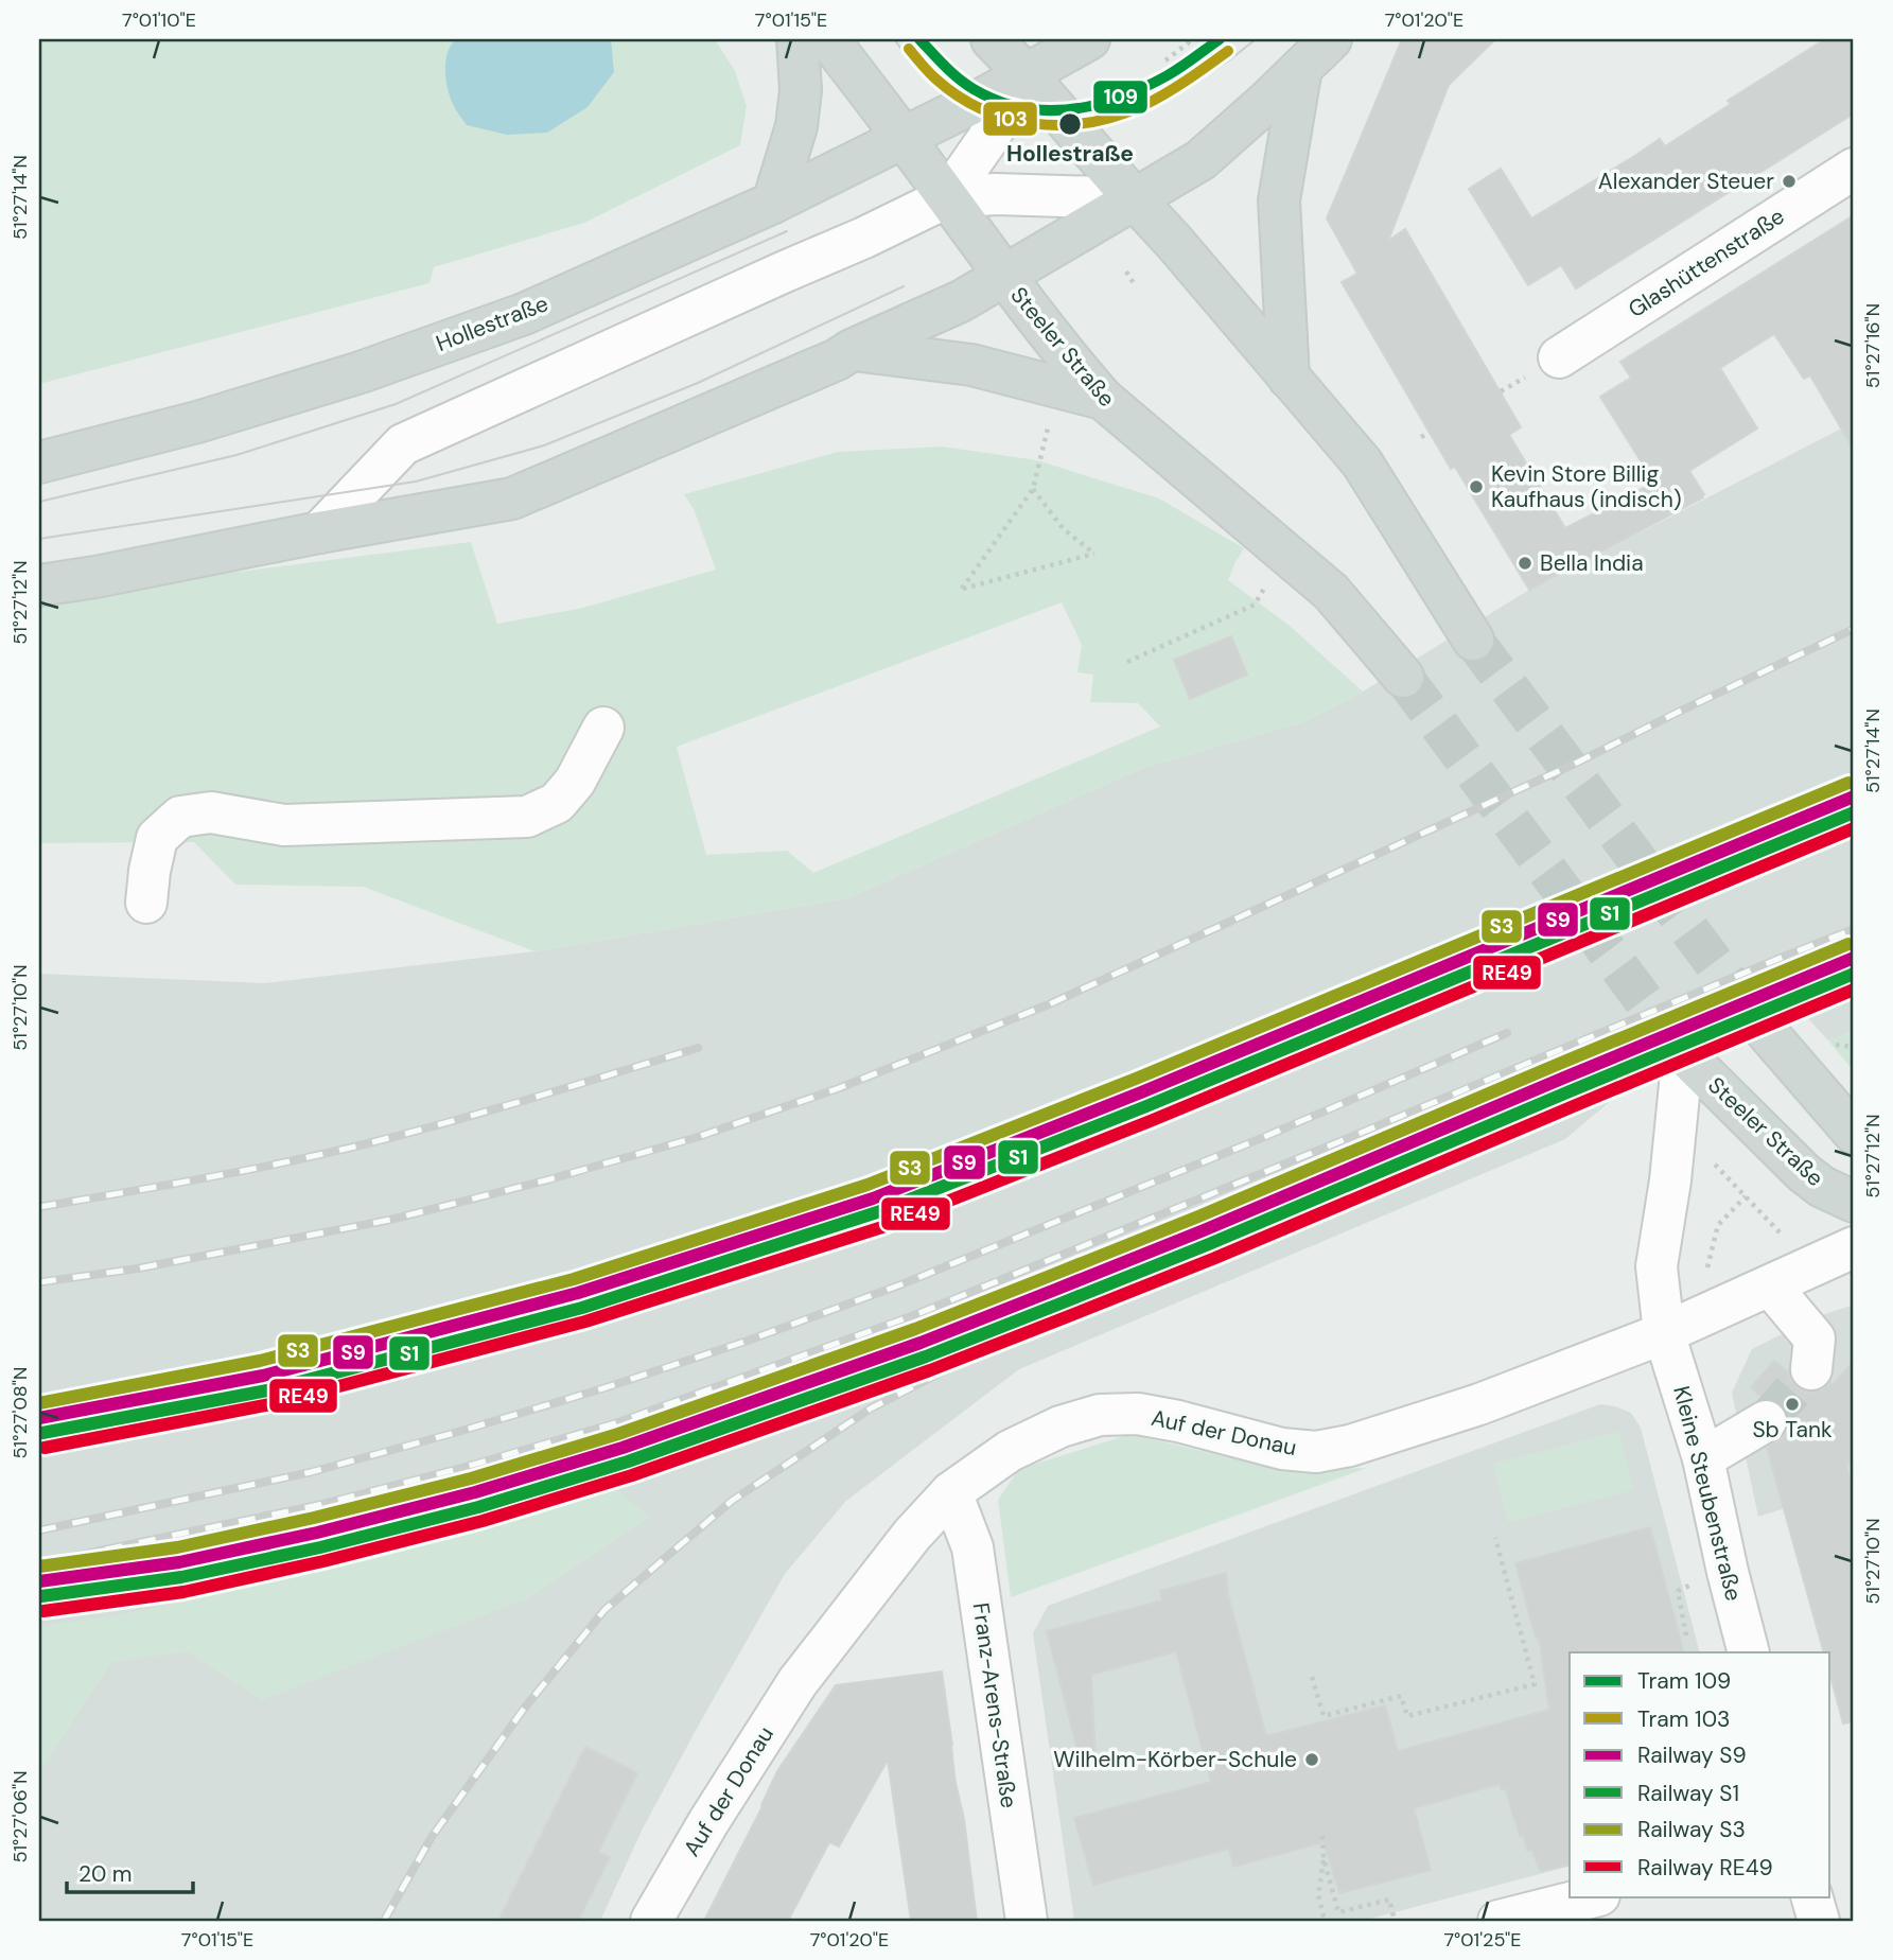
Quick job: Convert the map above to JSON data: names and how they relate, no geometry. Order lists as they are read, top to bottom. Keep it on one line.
{"streets":{"main road":["Hollestraße","Steeler Straße"],"street":["Glashüttenstraße","Auf der Donau","Kleine Steubenstraße","Franz-Arens-Straße"]},"crossings":[["Hollestraße","Steeler Straße"],["Auf der Donau","Kleine Steubenstraße"],["Auf der Donau","Franz-Arens-Straße"]],"places":["Hollestraße","Alexander Steuer","Kevin Store Billig Kaufhaus (indisch)","Bella India","Sb Tank","Wilhelm-Körber-Schule"],"lines":["tram line 109","tram line 103","rail line S3","rail line S9","rail line S1","rail line RE49"],"legend":["Tram 109","Tram 103","Railway S9","Railway S1","Railway S3","Railway RE49"],"scale_bar":"20 m","coordinates":["7°01'10\"E","7°01'15\"E","7°01'20\"E","51°27'14\"N","51°27'16\"N","51°27'12\"N","51°27'10\"N","51°27'08\"N","51°27'06\"N","7°01'25\"E"]}
